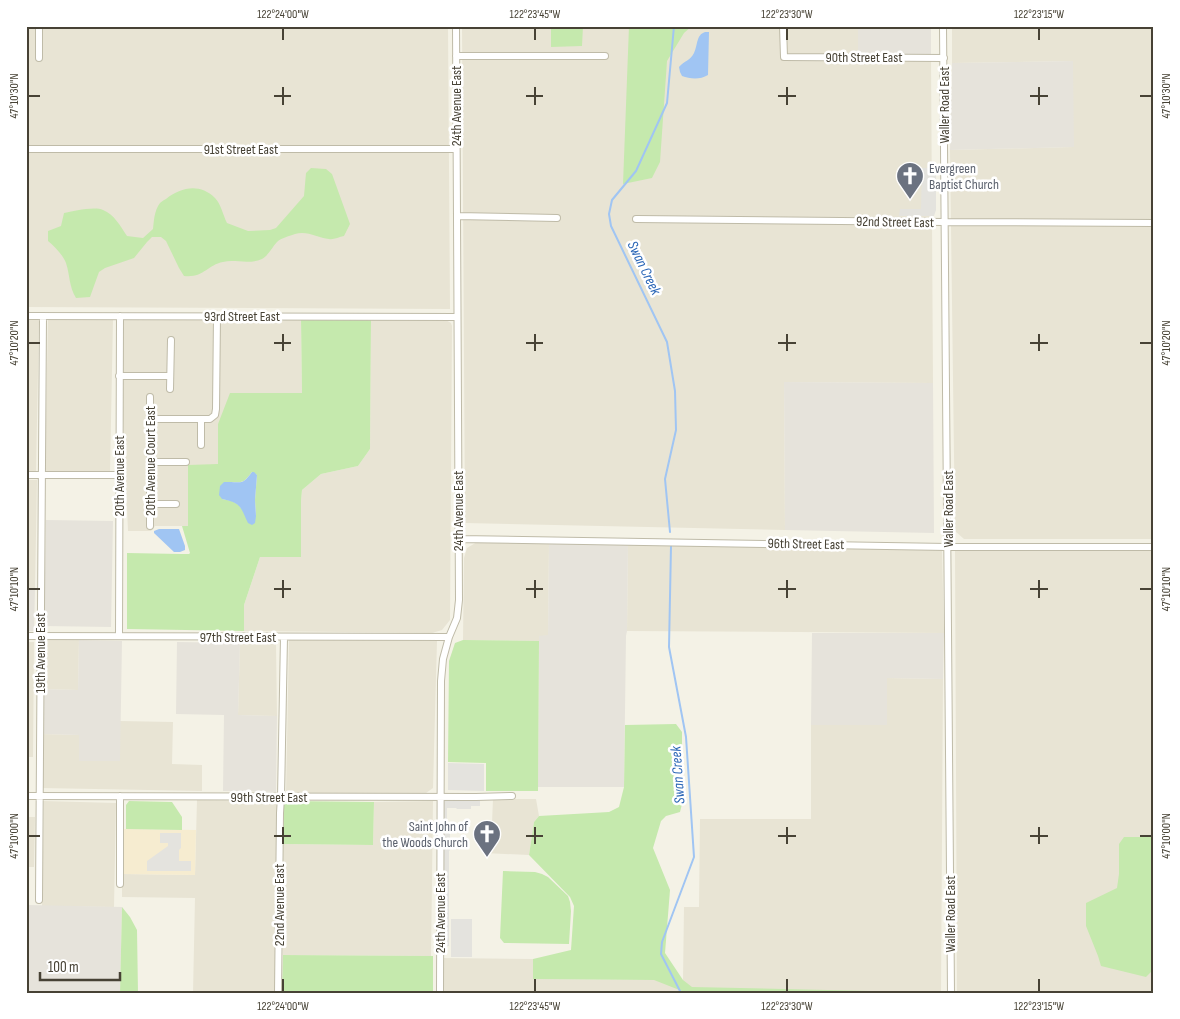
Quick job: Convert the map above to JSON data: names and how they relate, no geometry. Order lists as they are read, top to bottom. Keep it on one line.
{"streets":{"street":["90th Street East","Waller Road East","24th Avenue East","91st Street East","92nd Street East","93rd Street East","20th Avenue Court East","20th Avenue East","96th Street East","97th Street East","19th Avenue East","99th Street East","22nd Avenue East"]},"crossings":[["90th Street East","Waller Road East"],["Waller Road East","92nd Street East"],["Waller Road East","96th Street East"],["24th Avenue East","91st Street East"],["24th Avenue East","93rd Street East"],["24th Avenue East","96th Street East"],["24th Avenue East","97th Street East"],["24th Avenue East","99th Street East"],["93rd Street East","20th Avenue East"],["93rd Street East","19th Avenue East"],["20th Avenue East","97th Street East"],["97th Street East","19th Avenue East"],["97th Street East","22nd Avenue East"],["19th Avenue East","99th Street East"],["99th Street East","22nd Avenue East"]],"water":["Swan Creek"],"places":{"church":["Evergreen Baptist Church","Saint John of the Woods Church"]},"scale_bar":"100 m","coordinates":["122°24'00\"W","122°23'45\"W","122°23'30\"W","122°23'15\"W","47°10'30\"N","47°10'20\"N","47°10'10\"N","47°10'00\"N"]}
